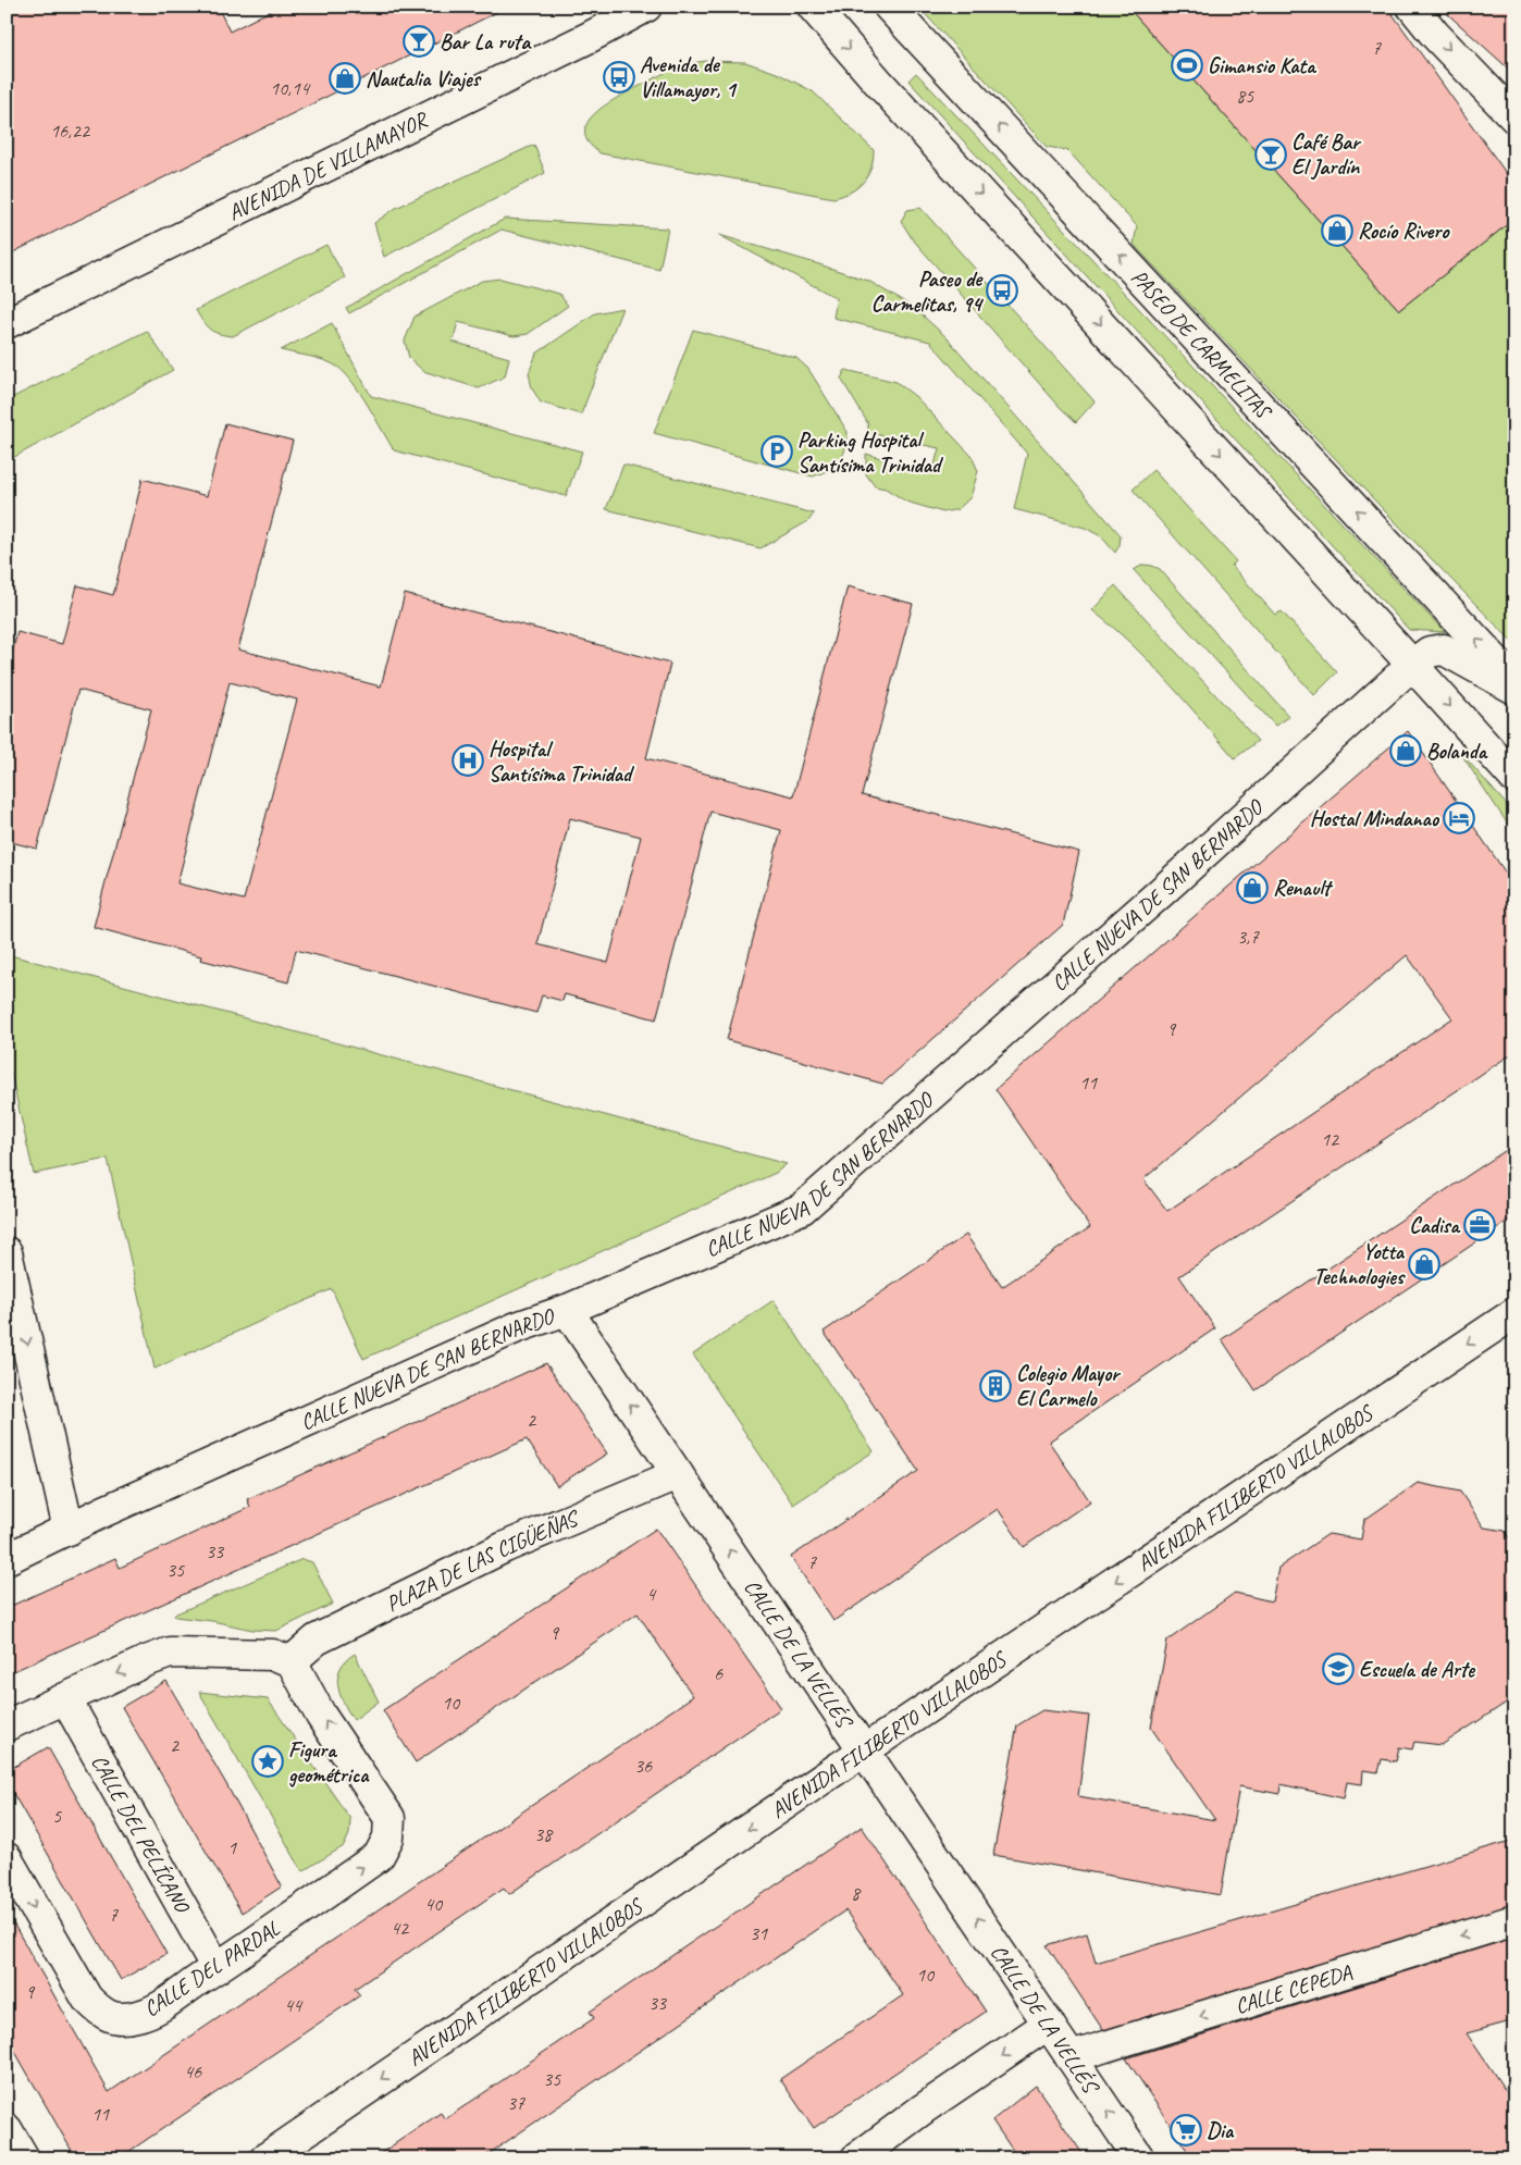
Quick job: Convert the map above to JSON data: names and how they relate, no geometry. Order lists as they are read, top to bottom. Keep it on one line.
{"streets":{"main road":["AVENIDA DE VILLAMAYOR","PASEO DE CARMELITAS","CALLE NUEVA DE SAN BERNARDO","AVENIDA FILIBERTO VILLALOBOS","PLAZA DE LAS CIGÜEÑAS","CALLE DE LA VELLÉS","CALLE DEL PELÍCANO","CALLE DEL PARDAL","CALLE CEPEDA"]},"crossings":[["CALLE NUEVA DE SAN BERNARDO","CALLE DE LA VELLÉS"],["AVENIDA FILIBERTO VILLALOBOS","CALLE DE LA VELLÉS"],["PLAZA DE LAS CIGÜEÑAS","CALLE DE LA VELLÉS"],["PLAZA DE LAS CIGÜEÑAS","CALLE DEL PARDAL"],["CALLE DE LA VELLÉS","CALLE CEPEDA"],["CALLE DEL PELÍCANO","CALLE DEL PARDAL"]],"one_way":["AVENIDA FILIBERTO VILLALOBOS","CALLE DE LA VELLÉS","CALLE CEPEDA"],"places":{"bar":["Bar La ruta","Café Bar El Jardín"],"sports":["Gimansio Kata"],"bus stop":["Avenida de Villamayor, 1","Paseo de Carmelitas, 94"],"shop":["Nautalia Viajes","Rocío Rivero","Bolanda","Renault","Yotta Technologies"],"parking":["Parking Hospital Santísima Trinidad"],"hospital":["Hospital Santísima Trinidad"],"hotel":["Hostal Mindanao"],"office":["Cadisa"],"building":["Colegio Mayor El Carmelo"],"school or university":["Escuela de Arte"],"place":["Figura geométrica"],"supermarket":["Dia"]},"house_numbers":["7","10,14","85","16,22","3,7","9","11","12","2","33","7","35","4","9","6","10","2","36","5","38","1","8","40","7","42","31","10","9","33","44","46","35","37","11"]}
